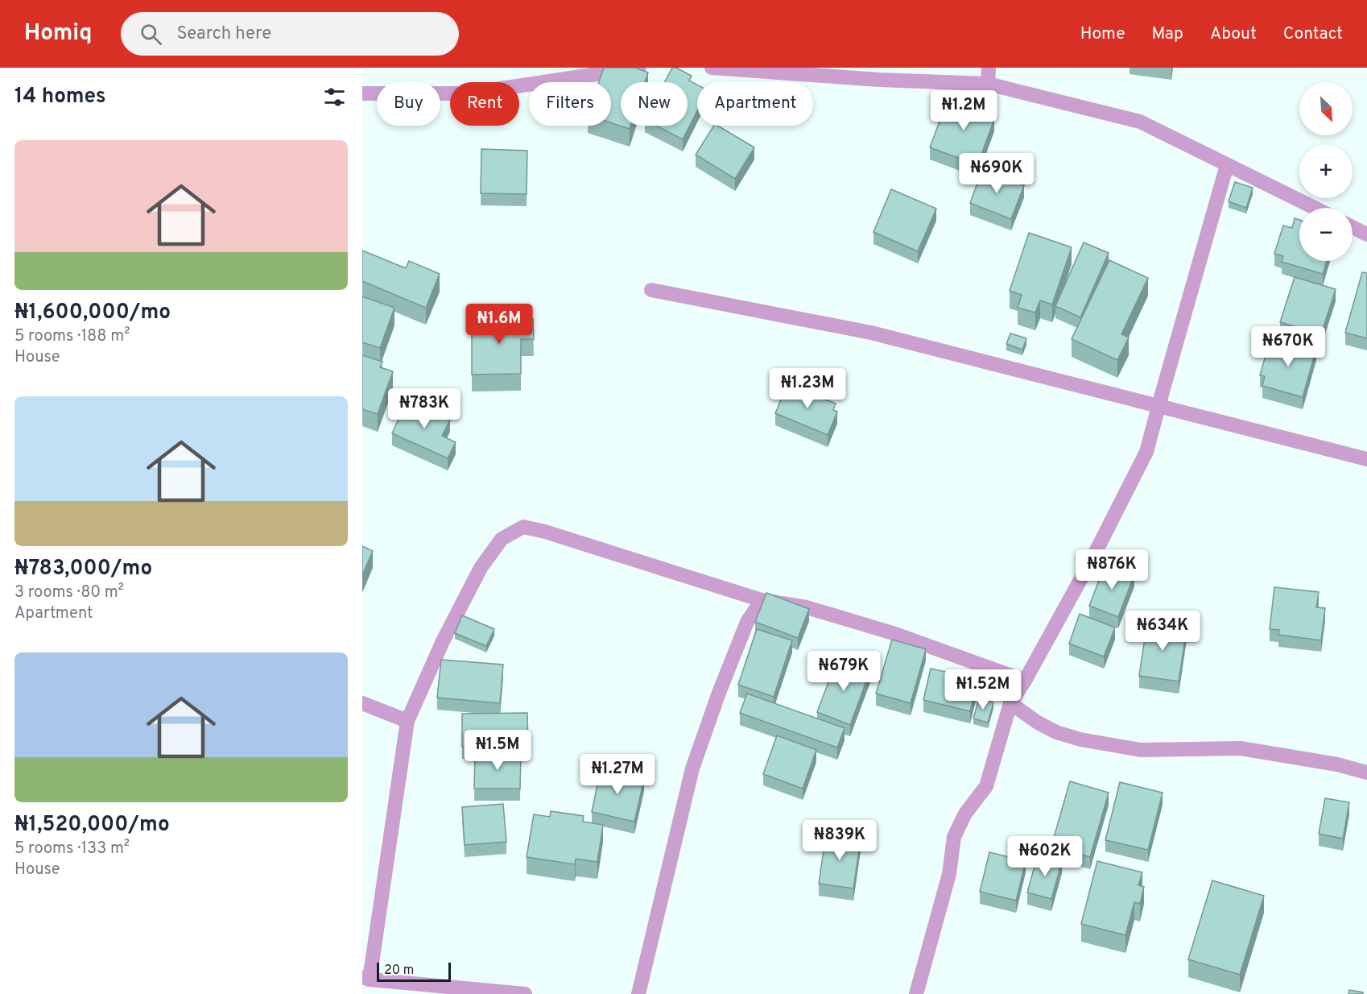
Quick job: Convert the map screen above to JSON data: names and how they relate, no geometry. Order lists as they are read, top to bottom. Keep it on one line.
{"scale_bar":"20 m","north":"bottom right","page":{"header":"Homiq","search":"Search here","nav":["Home","Map","About","Contact"],"heading":"14 homes","map_buttons":["+","−"],"chip":["Buy","Rent","Filters","New","Apartment"],"price":["₦1.2M","₦690K","₦1.6M","₦670K","₦1.23M","₦783K","₦876K","₦634K","₦679K","₦1.52M","₦1.5M","₦1.27M","₦839K","₦602K"],"list":[{"name":"₦1,600,000/mo","note":"5 rooms · 188 m² · House"},{"name":"₦783,000/mo","note":"3 rooms · 80 m² · Apartment"},{"name":"₦1,520,000/mo","note":"5 rooms · 133 m² · House"}],"scale":"20 m"}}
